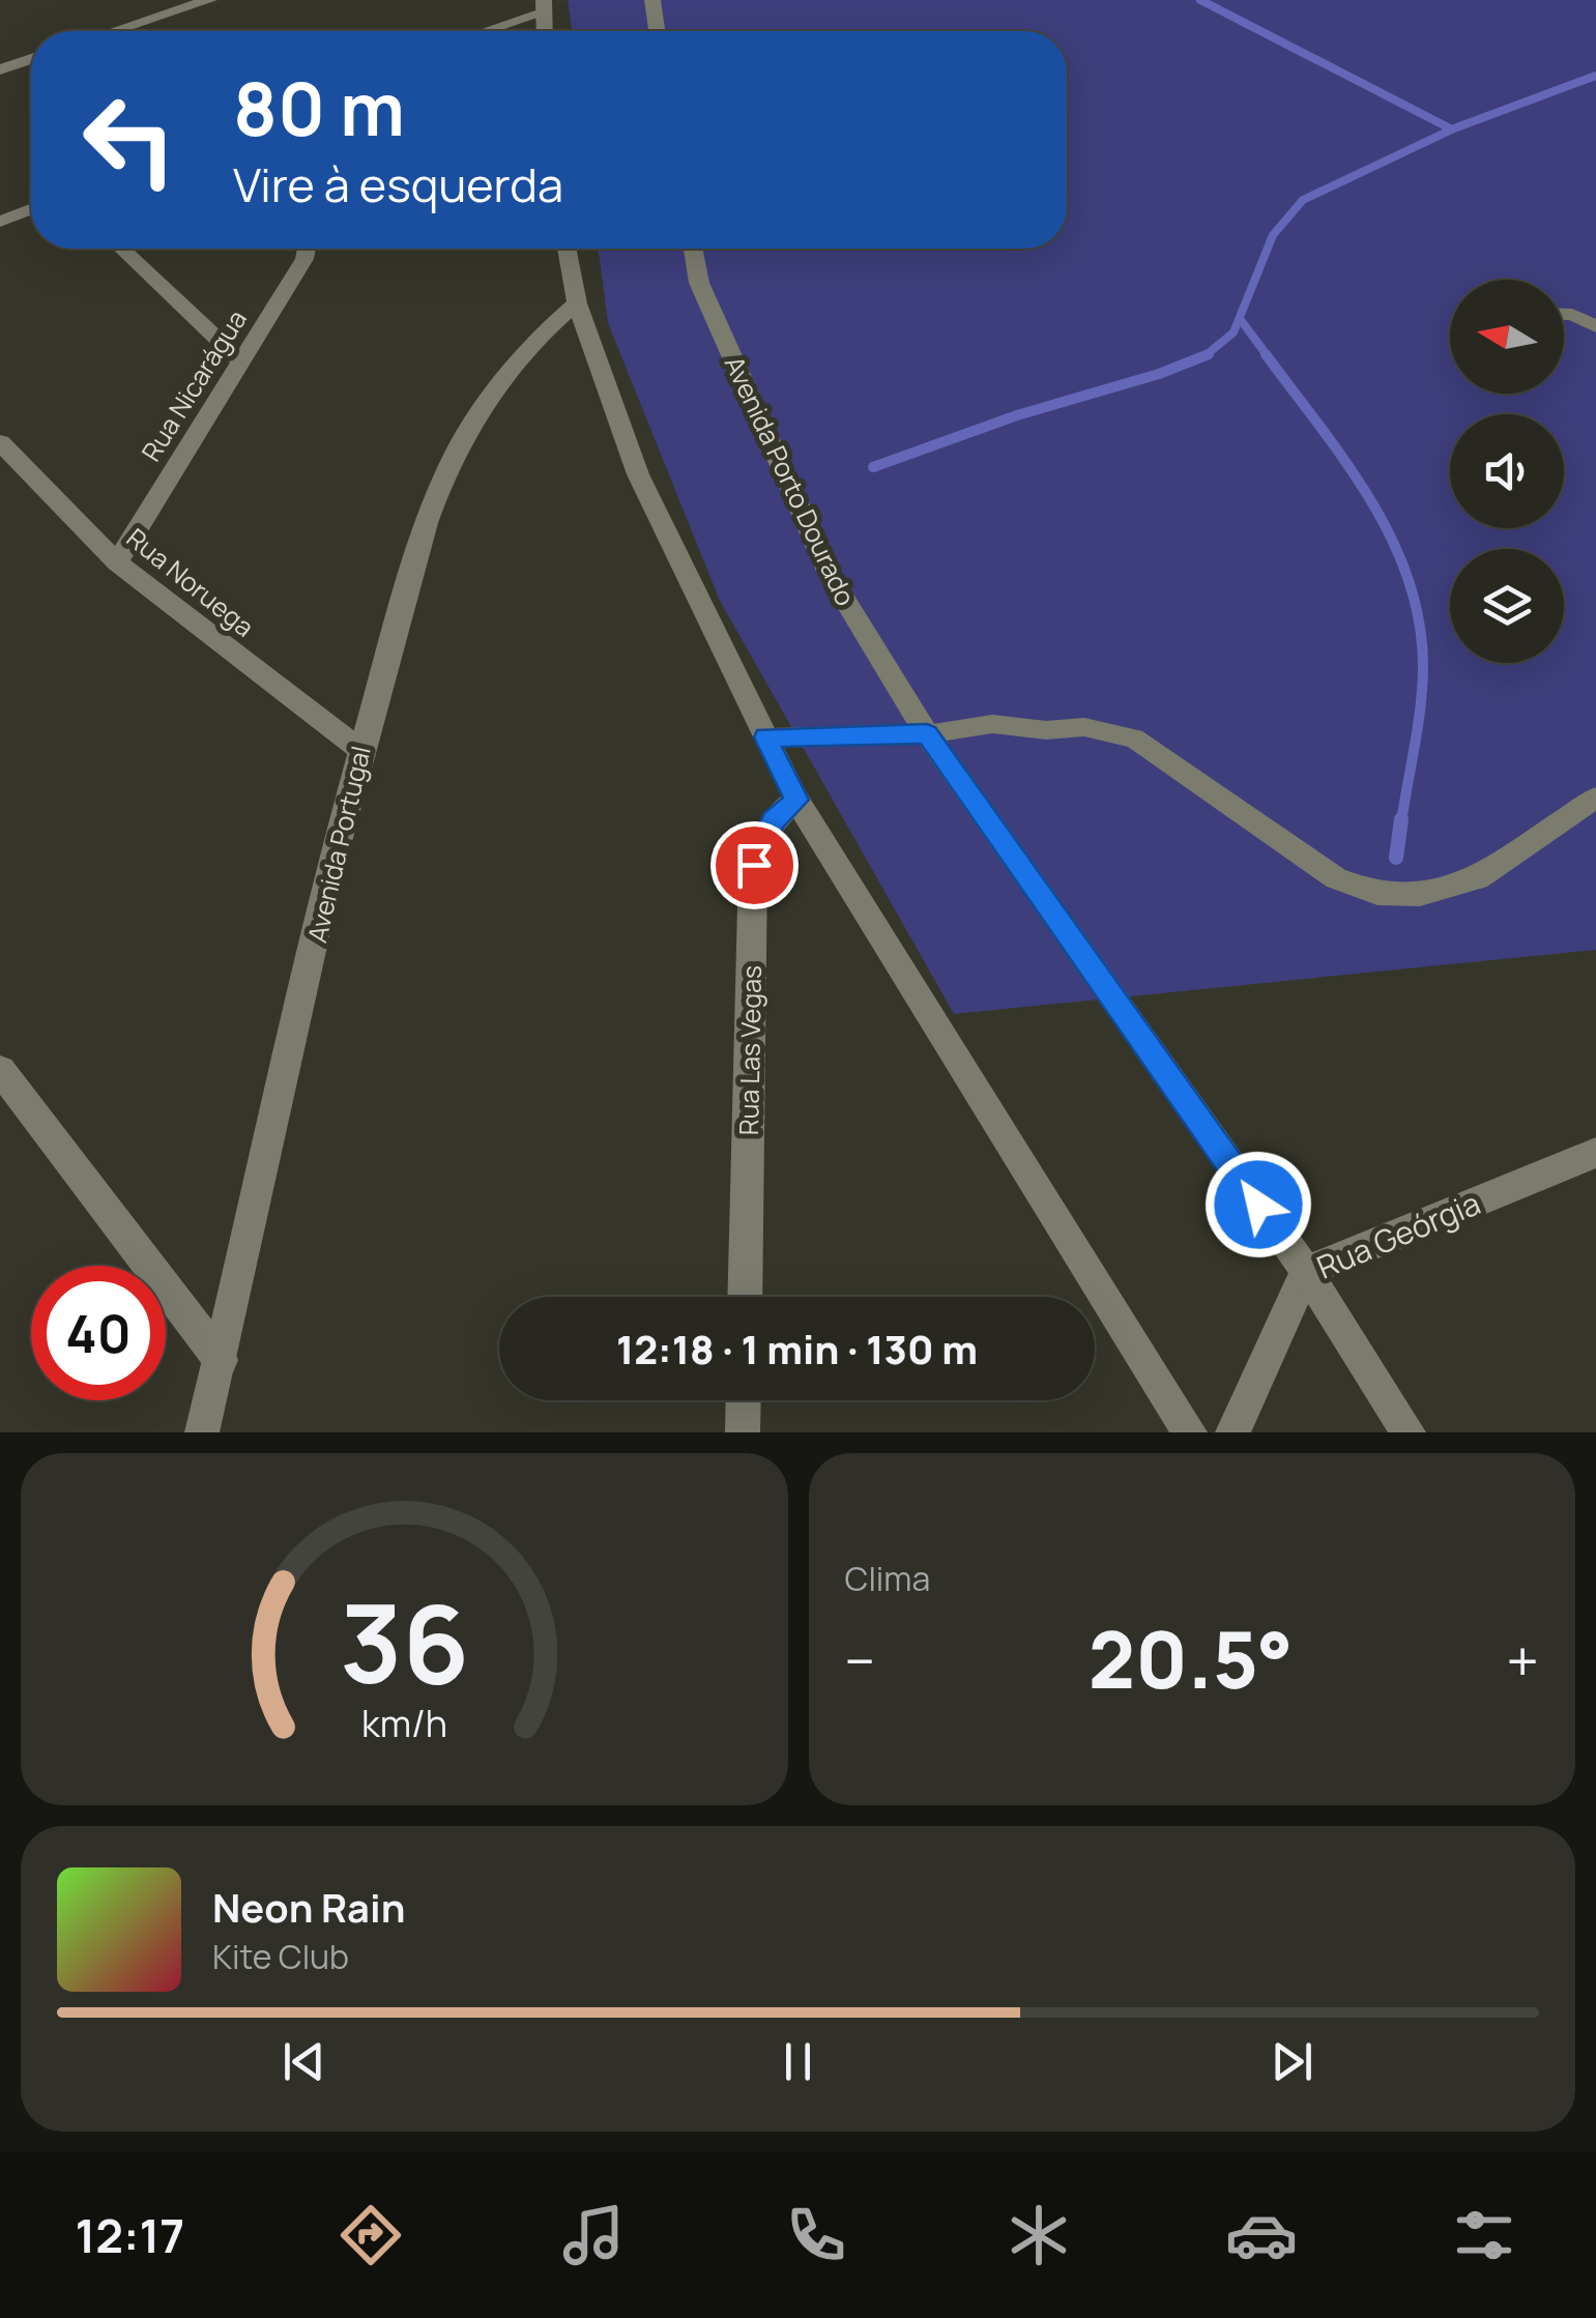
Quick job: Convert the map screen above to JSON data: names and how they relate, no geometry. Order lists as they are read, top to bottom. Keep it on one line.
{"streets":{"street":["Rua Nicarágua","Avenida Porto Dourado","Rua Noruega","Avenida Portugal","Rua Las Vegas","Rua Geórgia"]},"crossings":[["Rua Nicarágua","Rua Noruega"],["Avenida Porto Dourado","Rua Geórgia"],["Rua Noruega","Avenida Portugal"]],"north":"left","page":{"turn":["80 m","Vire à esquerda"],"limit":"40","trip":"12:18 · 1 min · 130 m","tile":"Clima","heat":["−","20.5°","+"],"song":["Neon Rain","Kite Club"],"tabs":"12:17","gauge":["36","km/h"]}}
